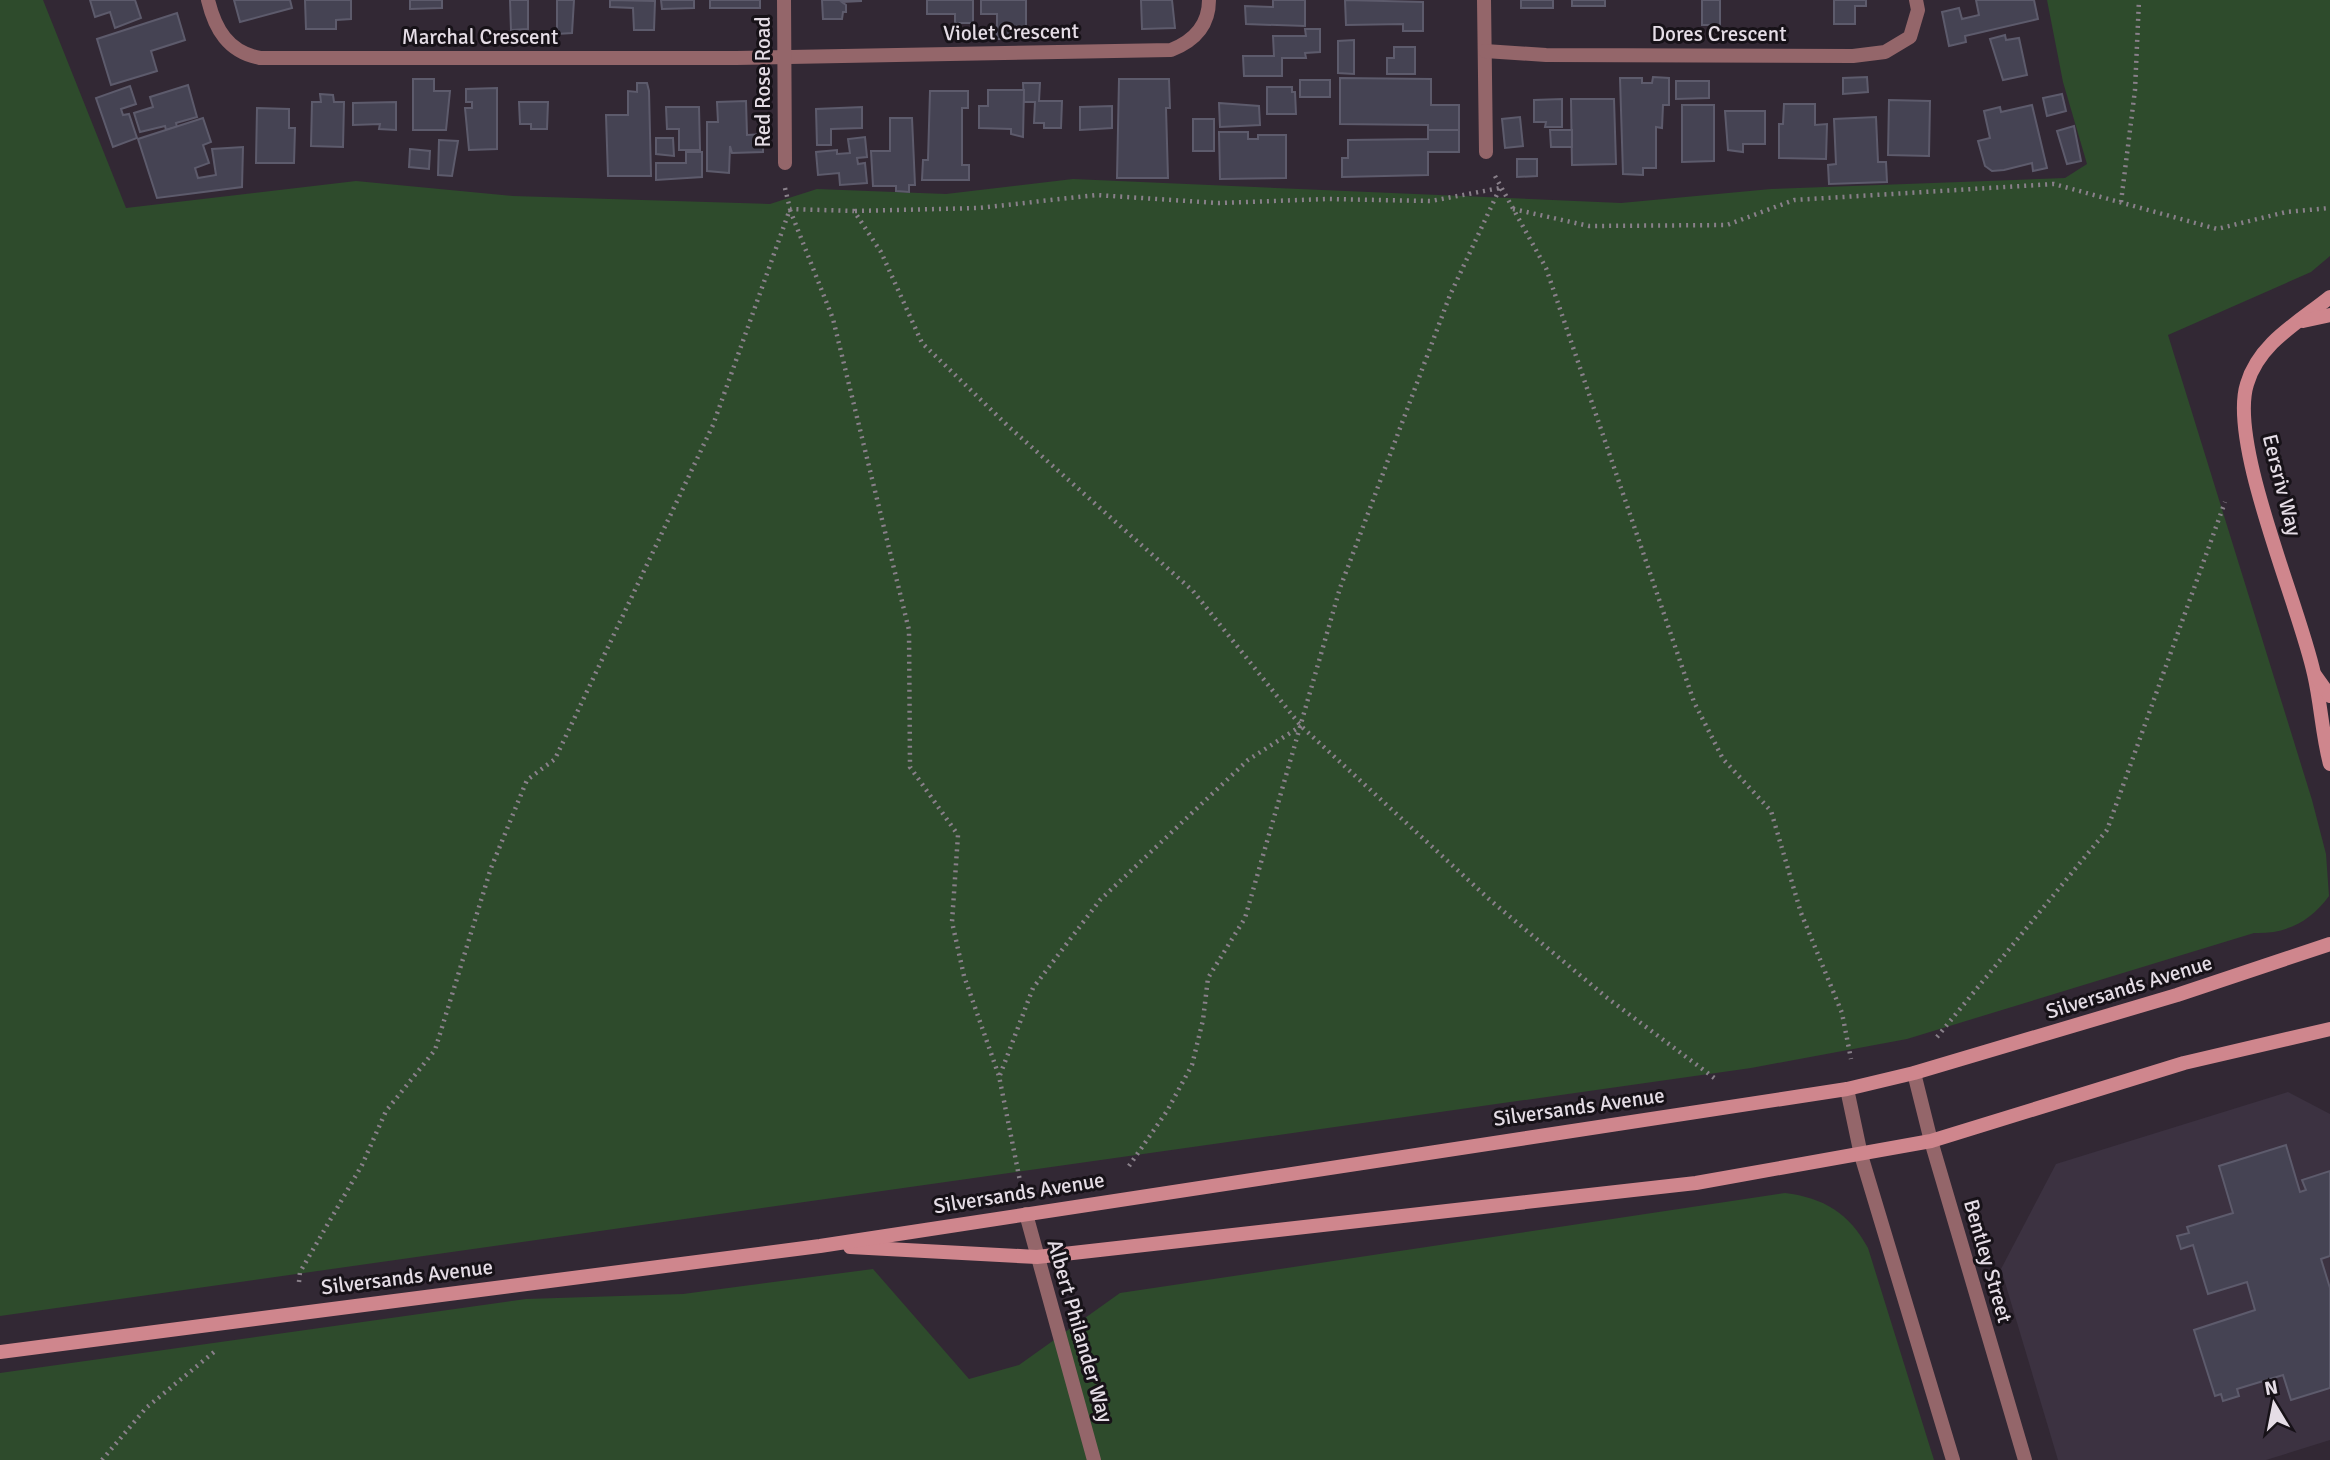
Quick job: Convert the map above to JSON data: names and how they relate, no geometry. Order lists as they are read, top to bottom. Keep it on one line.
{"streets":{"street":["Violet Crescent","Dores Crescent","Marchal Crescent","Red Rose Road","Eersriv Way","Silversands Avenue","Bentley Street","Albert Philander Way"]},"crossings":[["Violet Crescent","Marchal Crescent"],["Violet Crescent","Red Rose Road"],["Marchal Crescent","Red Rose Road"],["Silversands Avenue","Bentley Street"],["Silversands Avenue","Albert Philander Way"]],"north":"top"}
